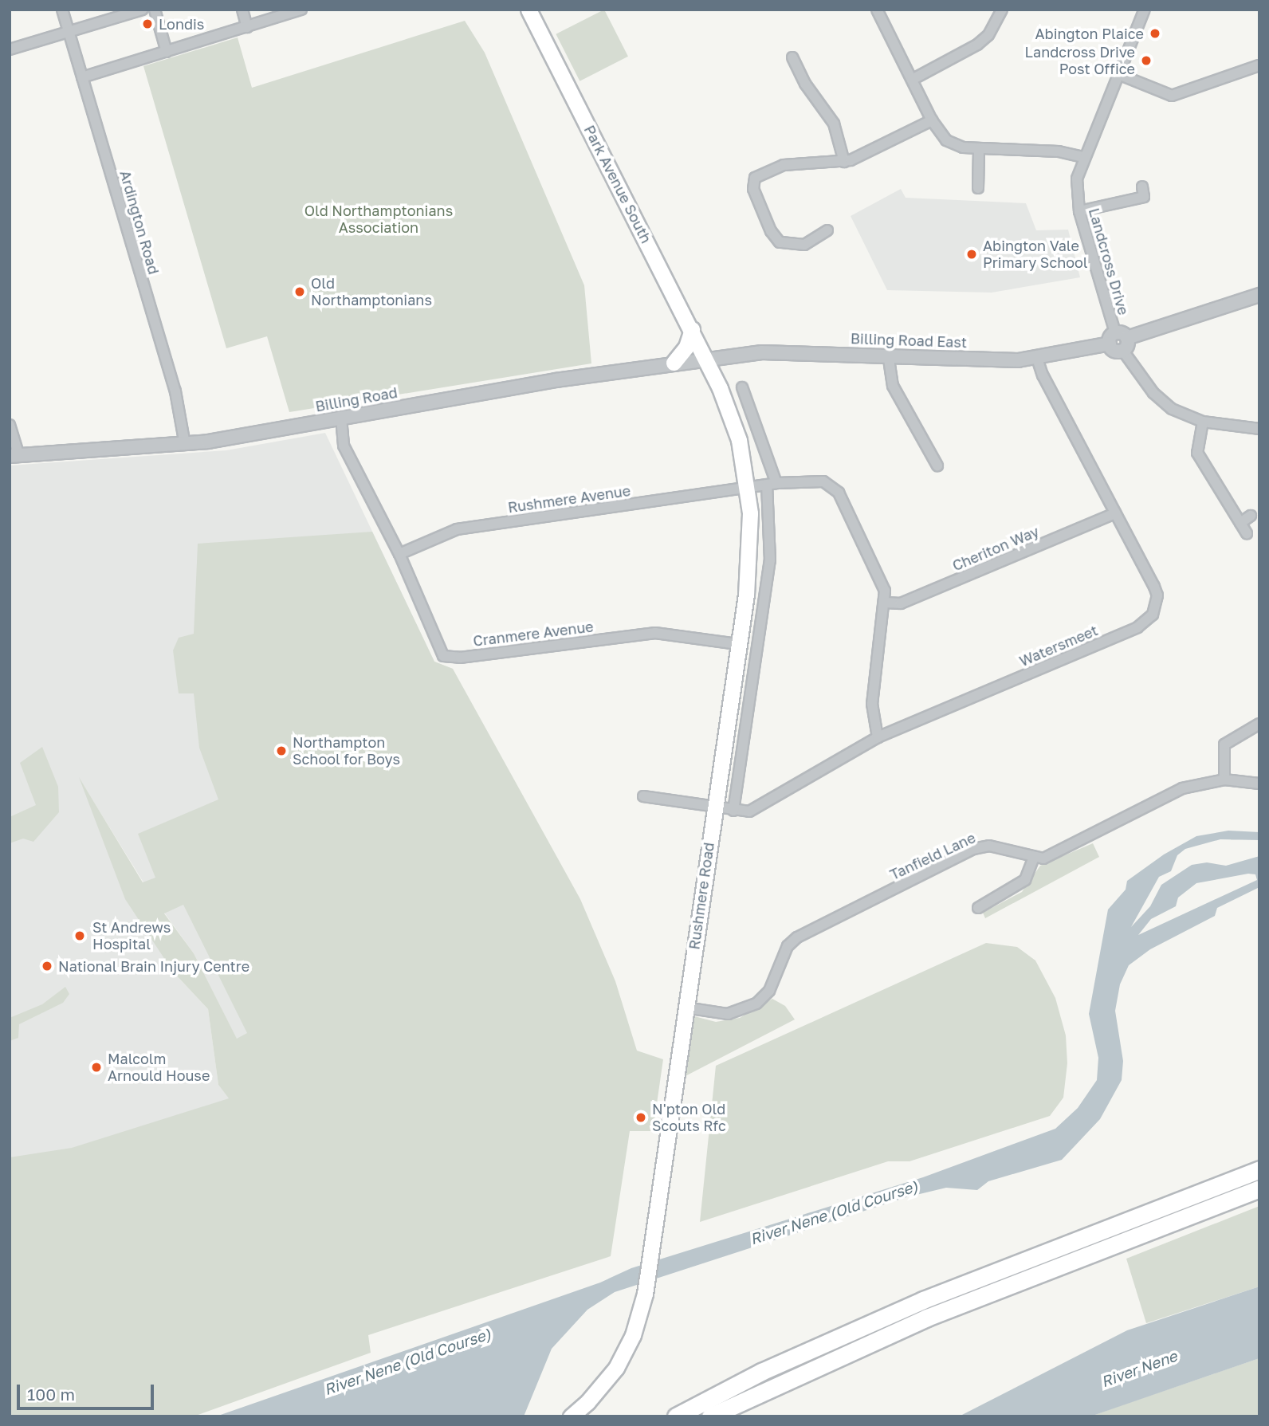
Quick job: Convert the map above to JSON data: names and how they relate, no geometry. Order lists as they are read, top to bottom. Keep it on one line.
{"streets":{"main road":["Park Avenue South","Rushmere Road"],"street":["Ardington Road","Landcross Drive","Billing Road East","Billing Road","Rushmere Avenue","Cheriton Way","Cranmere Avenue","Watersmeet","Tanfield Lane"]},"crossings":[["Park Avenue South","Billing Road East"],["Park Avenue South","Billing Road"],["Park Avenue South","Rushmere Road"],["Ardington Road","Billing Road"],["Landcross Drive","Billing Road East"],["Billing Road East","Billing Road"],["Billing Road East","Watersmeet"],["Billing Road East","Rushmere Road"],["Billing Road","Cranmere Avenue"],["Billing Road","Rushmere Road"],["Rushmere Avenue","Cheriton Way"],["Rushmere Avenue","Cranmere Avenue"],["Rushmere Avenue","Rushmere Road"],["Cheriton Way","Watersmeet"],["Cranmere Avenue","Rushmere Road"],["Watersmeet","Rushmere Road"],["Tanfield Lane","Rushmere Road"]],"water":["River Nene (Old Course)","River Nene"],"parks":["Old Northamptonians Association"],"places":["Londis","Abington Plaice","Landcross Drive Post Office","Abington Vale Primary School","Old Northamptonians","Northampton School for Boys","St Andrews Hospital","National Brain Injury Centre","Malcolm Arnould House","N'pton Old Scouts Rfc"],"scale_bar":"100 m"}
